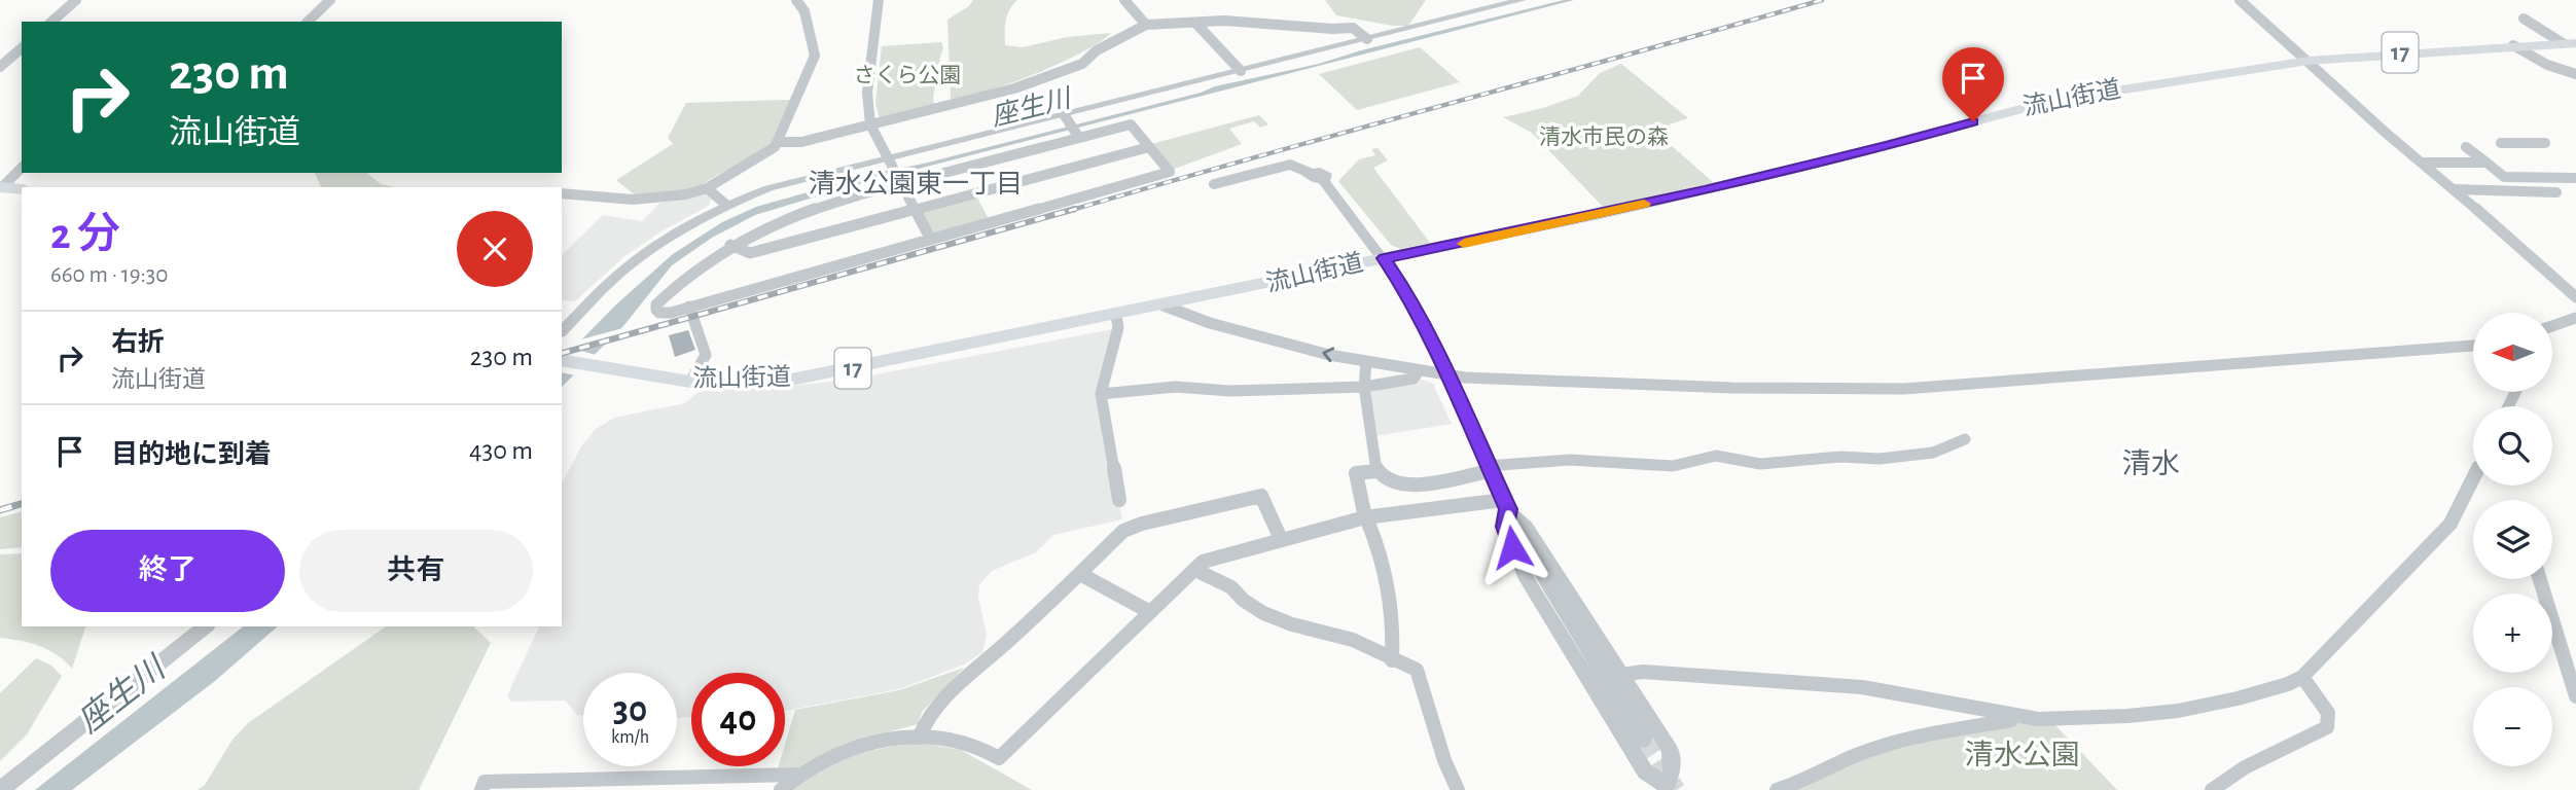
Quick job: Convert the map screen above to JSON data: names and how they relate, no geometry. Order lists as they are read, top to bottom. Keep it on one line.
{"streets":{"main road":["17","流山街道"]},"districts":["清水公園東一丁目","清水"],"water":["座生川"],"parks":["さくら公園","清水市民の森","清水公園"],"north":"left","page":{"turn":["230 m","流山街道"],"heading":["2 分","660 m · 19:30"],"list":[{"name":"右折","note":"流山街道","value":"230 m"},{"name":"目的地に到着","value":"430 m"}],"map_buttons":["+","−"],"buttons":["終了","共有"],"speed":"30 km/h","limit":"40"}}
